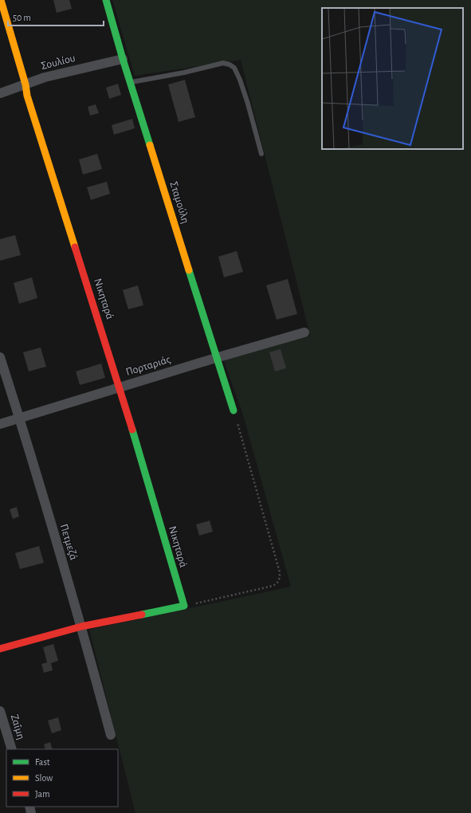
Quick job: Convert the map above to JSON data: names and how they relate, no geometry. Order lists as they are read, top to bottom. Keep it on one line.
{"streets":{"street":["Σουλίου","Σταμούλη","Νικηταρά","Πορταριάς","Πετμεζά","Ζαΐμη"]},"crossings":[["Σουλίου","Σταμούλη"],["Σουλίου","Νικηταρά"],["Σταμούλη","Πορταριάς"],["Νικηταρά","Πορταριάς"],["Πορταριάς","Πετμεζά"]],"legend":["Fast","Slow","Jam"],"scale_bar":"50 m"}
